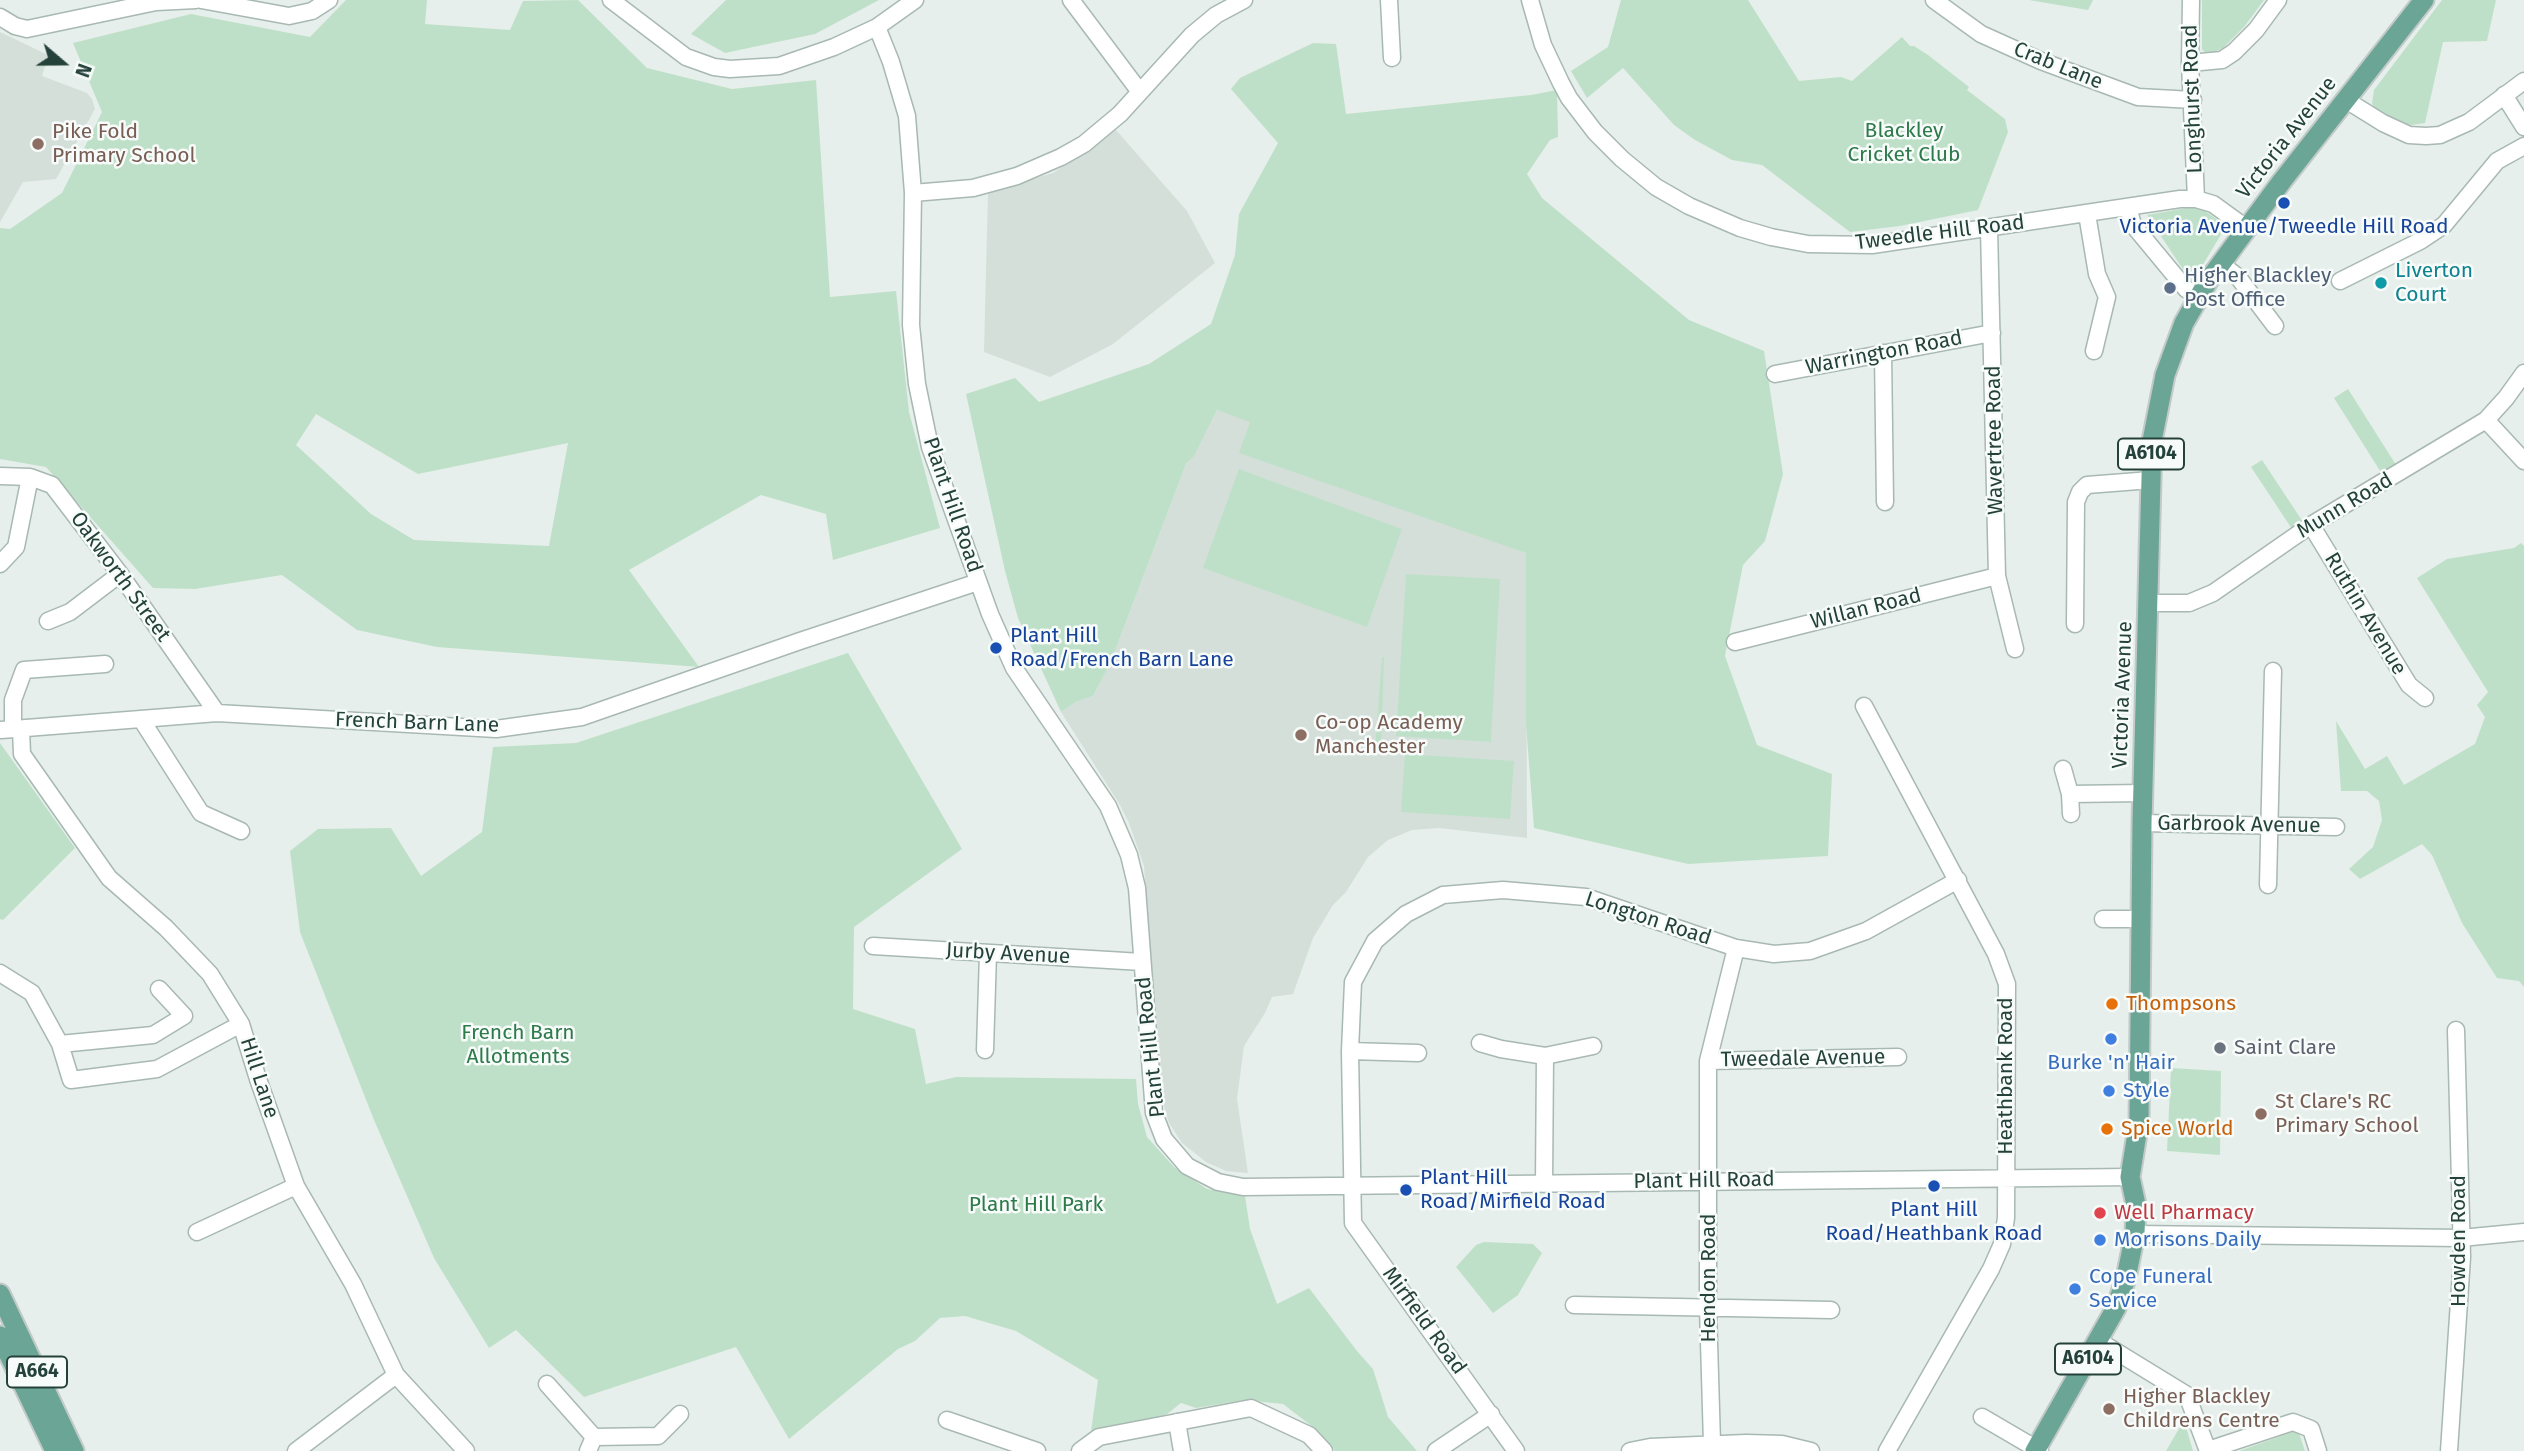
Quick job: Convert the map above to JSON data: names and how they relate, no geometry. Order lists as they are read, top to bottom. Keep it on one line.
{"streets":{"main road":["Victoria Avenue","A6104","A664"],"street":["Crab Lane","Longhurst Road","Tweedle Hill Road","Warrington Road","Wavertree Road","Plant Hill Road","Munn Road","Oakworth Street","Willan Road","Ruthin Avenue","French Barn Lane","Garbrook Avenue","Longton Road","Jurby Avenue","Tweedale Avenue","Heathbank Road","Hill Lane","Howden Road","Hendon Road","Mirfield Road"]},"crossings":[["Crab Lane","Longhurst Road"],["Longhurst Road","Tweedle Hill Road"],["Victoria Avenue","Plant Hill Road"],["Victoria Avenue","Munn Road"],["Victoria Avenue","Garbrook Avenue"],["Tweedle Hill Road","Wavertree Road"],["Warrington Road","Wavertree Road"],["Wavertree Road","Willan Road"],["Plant Hill Road","French Barn Lane"],["Plant Hill Road","Longton Road"],["Plant Hill Road","Jurby Avenue"],["Plant Hill Road","Heathbank Road"],["Plant Hill Road","Hendon Road"],["Plant Hill Road","Mirfield Road"],["Munn Road","Ruthin Avenue"],["Oakworth Street","French Barn Lane"],["French Barn Lane","Hill Lane"],["Longton Road","Heathbank Road"],["Longton Road","Hendon Road"],["Longton Road","Mirfield Road"],["Tweedale Avenue","Hendon Road"]],"parks":["Blackley Cricket Club","French Barn Allotments","Plant Hill Park"],"places":["Pike Fold Primary School","Victoria Avenue/Tweedle Hill Road","Liverton Court","Higher Blackley Post Office","Plant Hill Road/French Barn Lane","Co-op Academy Manchester","Thompsons","Burke 'n' Hair","Saint Clare","Style","St Clare's RC Primary School","Spice World","Plant Hill Road/Heathbank Road","Plant Hill Road/Mirfield Road","Well Pharmacy","Morrisons Daily","Cope Funeral Service","Higher Blackley Childrens Centre"],"north":"right"}
